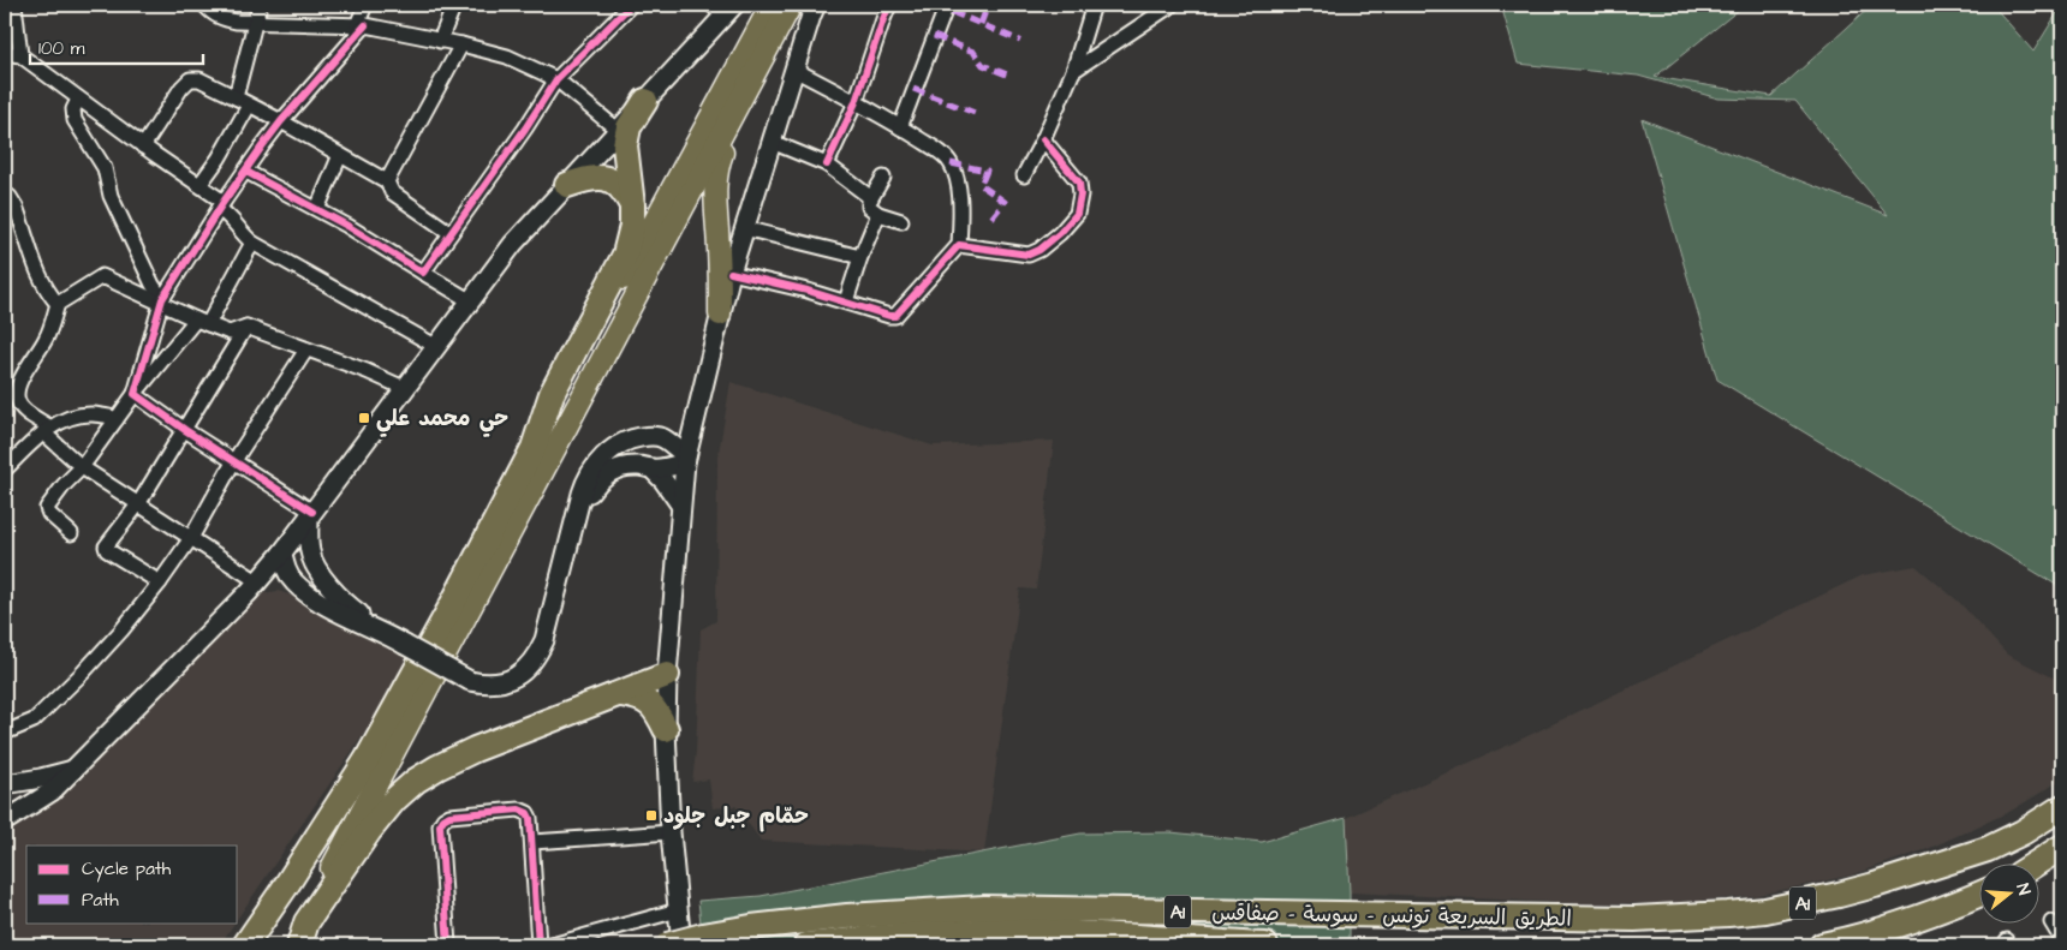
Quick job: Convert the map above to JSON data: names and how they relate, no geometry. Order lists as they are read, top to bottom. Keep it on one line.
{"streets":{"highway":["A1","الطريق السريعة تونس - سوسة - صفاقس"]},"places":{"transit":["حي محمد علي","حمّام جبل جلود"]},"legend":["Cycle path","Path"],"scale_bar":"100 m","north":"right"}
